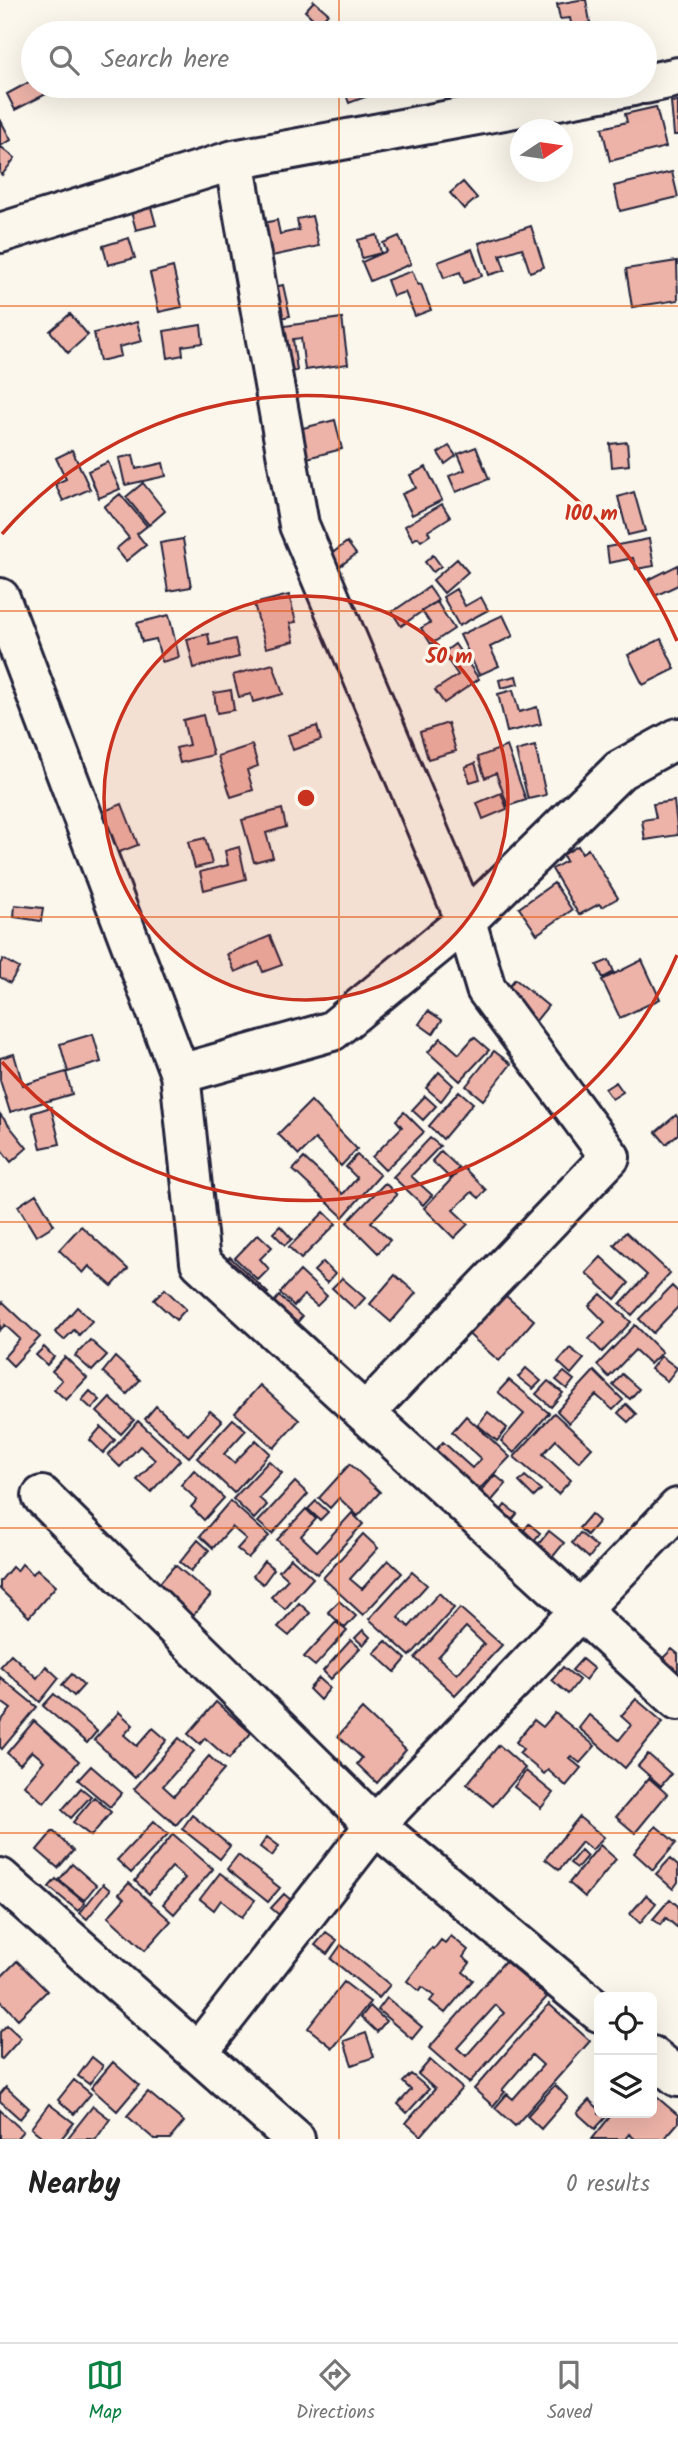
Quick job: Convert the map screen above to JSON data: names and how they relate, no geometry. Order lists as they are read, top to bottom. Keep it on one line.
{"north":"right","page":{"search":"Search here","heading":["Nearby","0 results"],"nav":["Map","Directions","Saved"]},"rings":["100 m","50 m"]}
